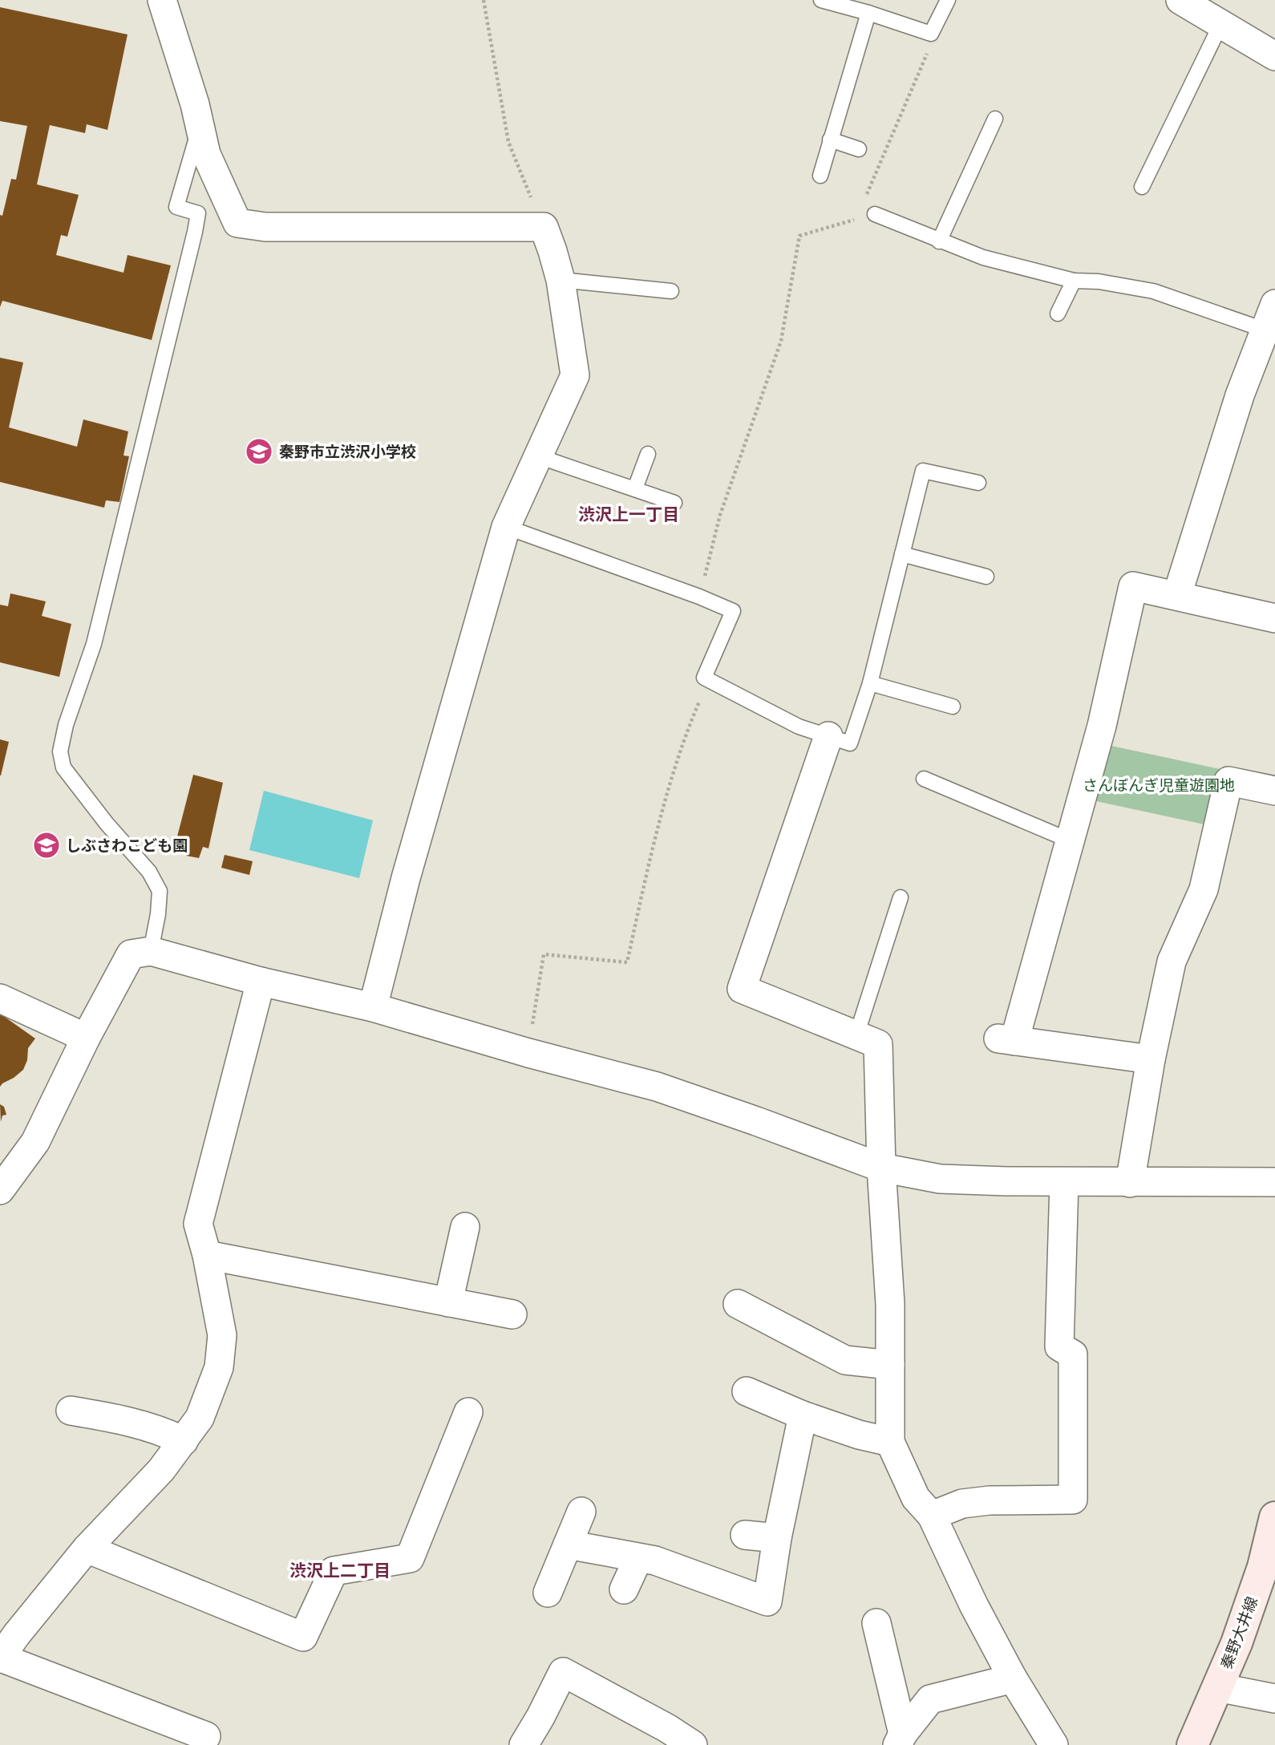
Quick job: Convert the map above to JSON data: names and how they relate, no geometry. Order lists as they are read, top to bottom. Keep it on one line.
{"streets":{"main road":["秦野大井線"]},"districts":["渋沢上一丁目","渋沢上二丁目"],"parks":["さんぼんぎ児童遊園地"],"places":{"school or university":["秦野市立渋沢小学校","しぶさわこども園"]}}
